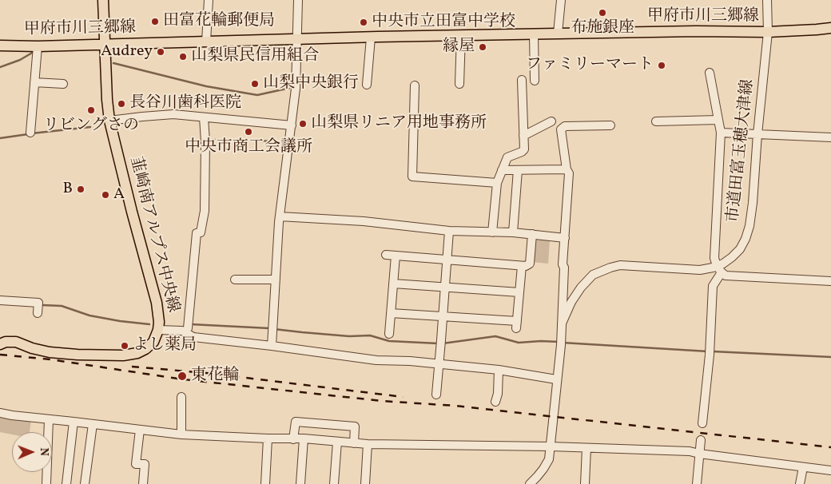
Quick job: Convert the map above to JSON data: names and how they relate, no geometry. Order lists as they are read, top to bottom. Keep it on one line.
{"streets":{"main road":["甲府市川三郷線","韮崎南アルプス中央線"],"street":["市道田富玉穂大津線"]},"crossings":[["甲府市川三郷線","市道田富玉穂大津線"],["甲府市川三郷線","韮崎南アルプス中央線"]],"places":["布施銀座","田富花輪郵便局","中央市立田富中学校","縁屋","Audrey","山梨県民信用組合","ファミリーマート","山梨中央銀行","長谷川歯科医院","リビングさの","山梨県リニア用地事務所","中央市商工会議所","B","A","よし薬局","東花輪"],"north":"right"}
